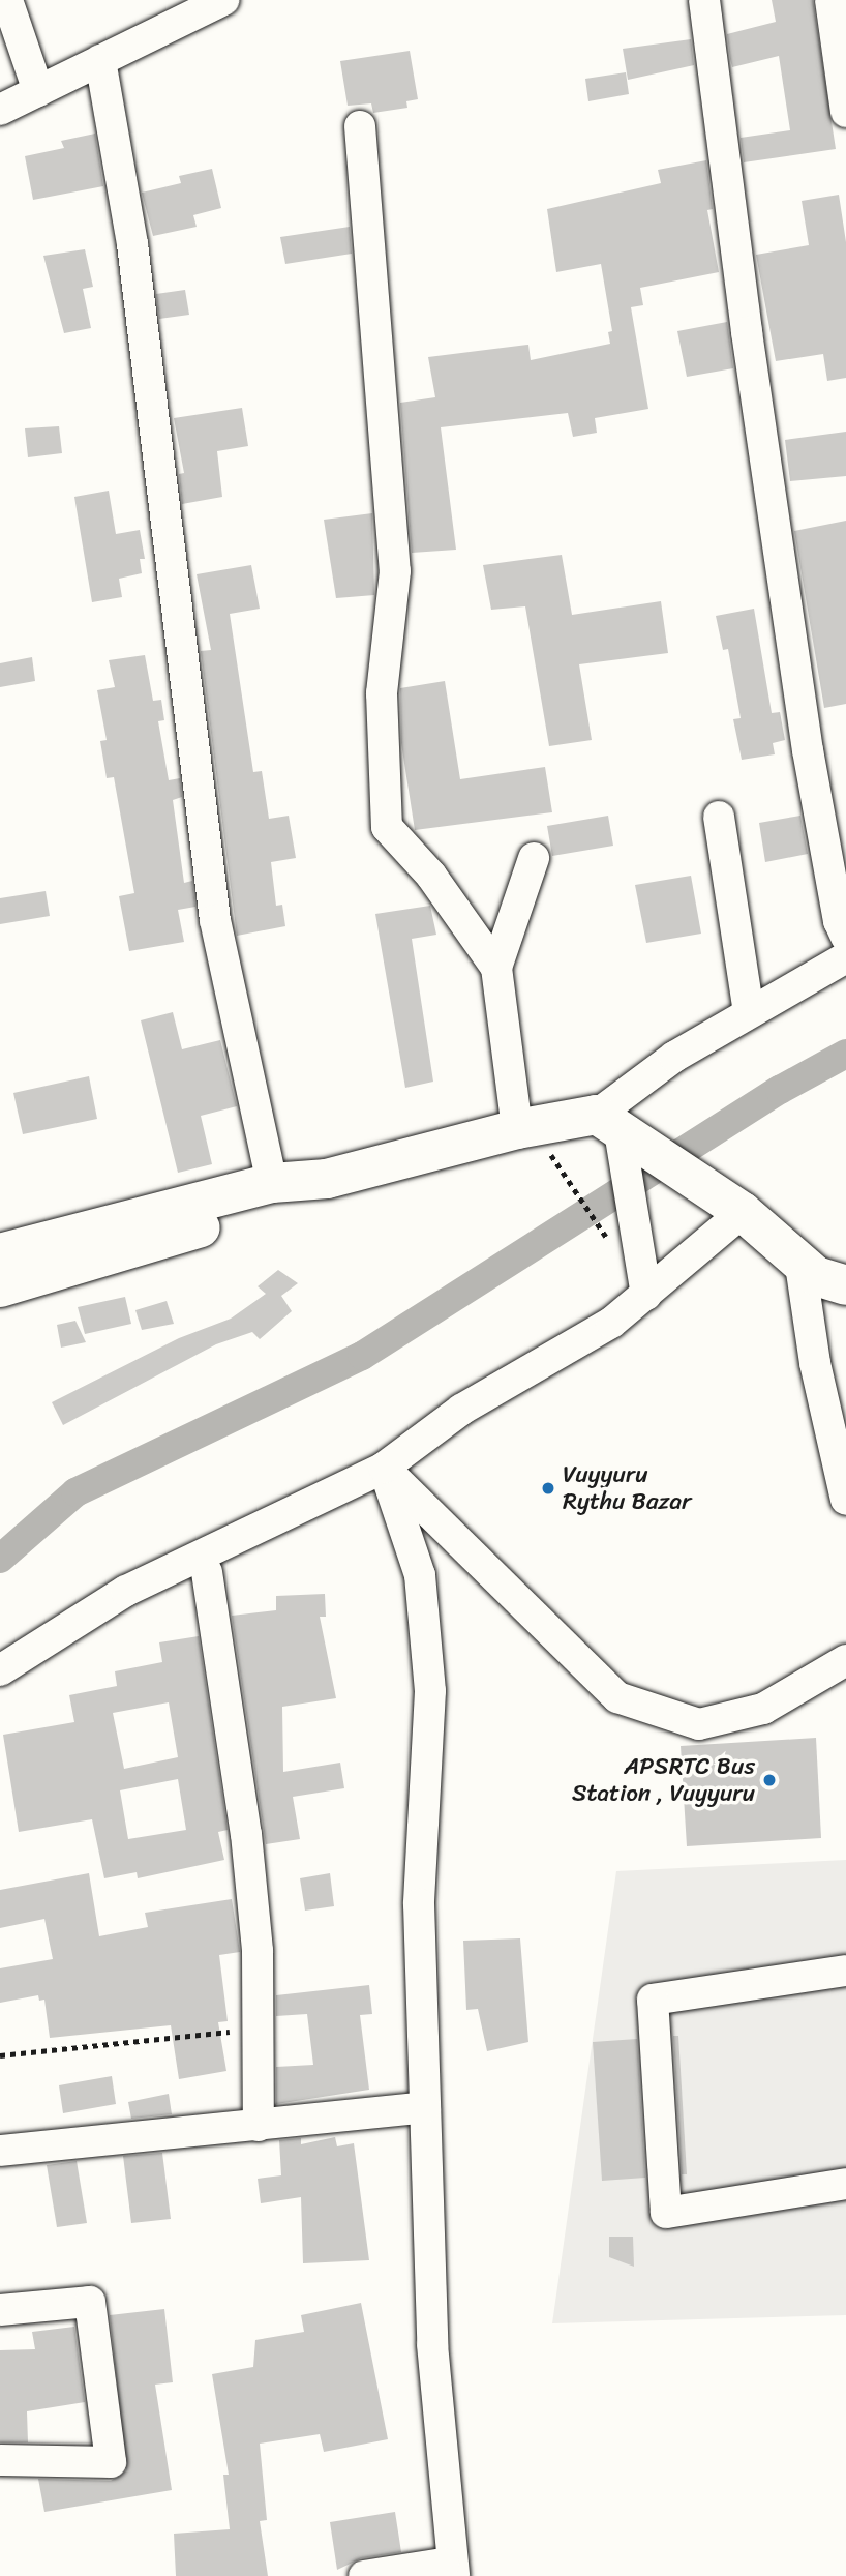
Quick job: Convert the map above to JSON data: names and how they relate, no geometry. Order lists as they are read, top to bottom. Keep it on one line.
{"places":["Vuyyuru Rythu Bazar","APSRTC Bus Station , Vuyyuru"]}
